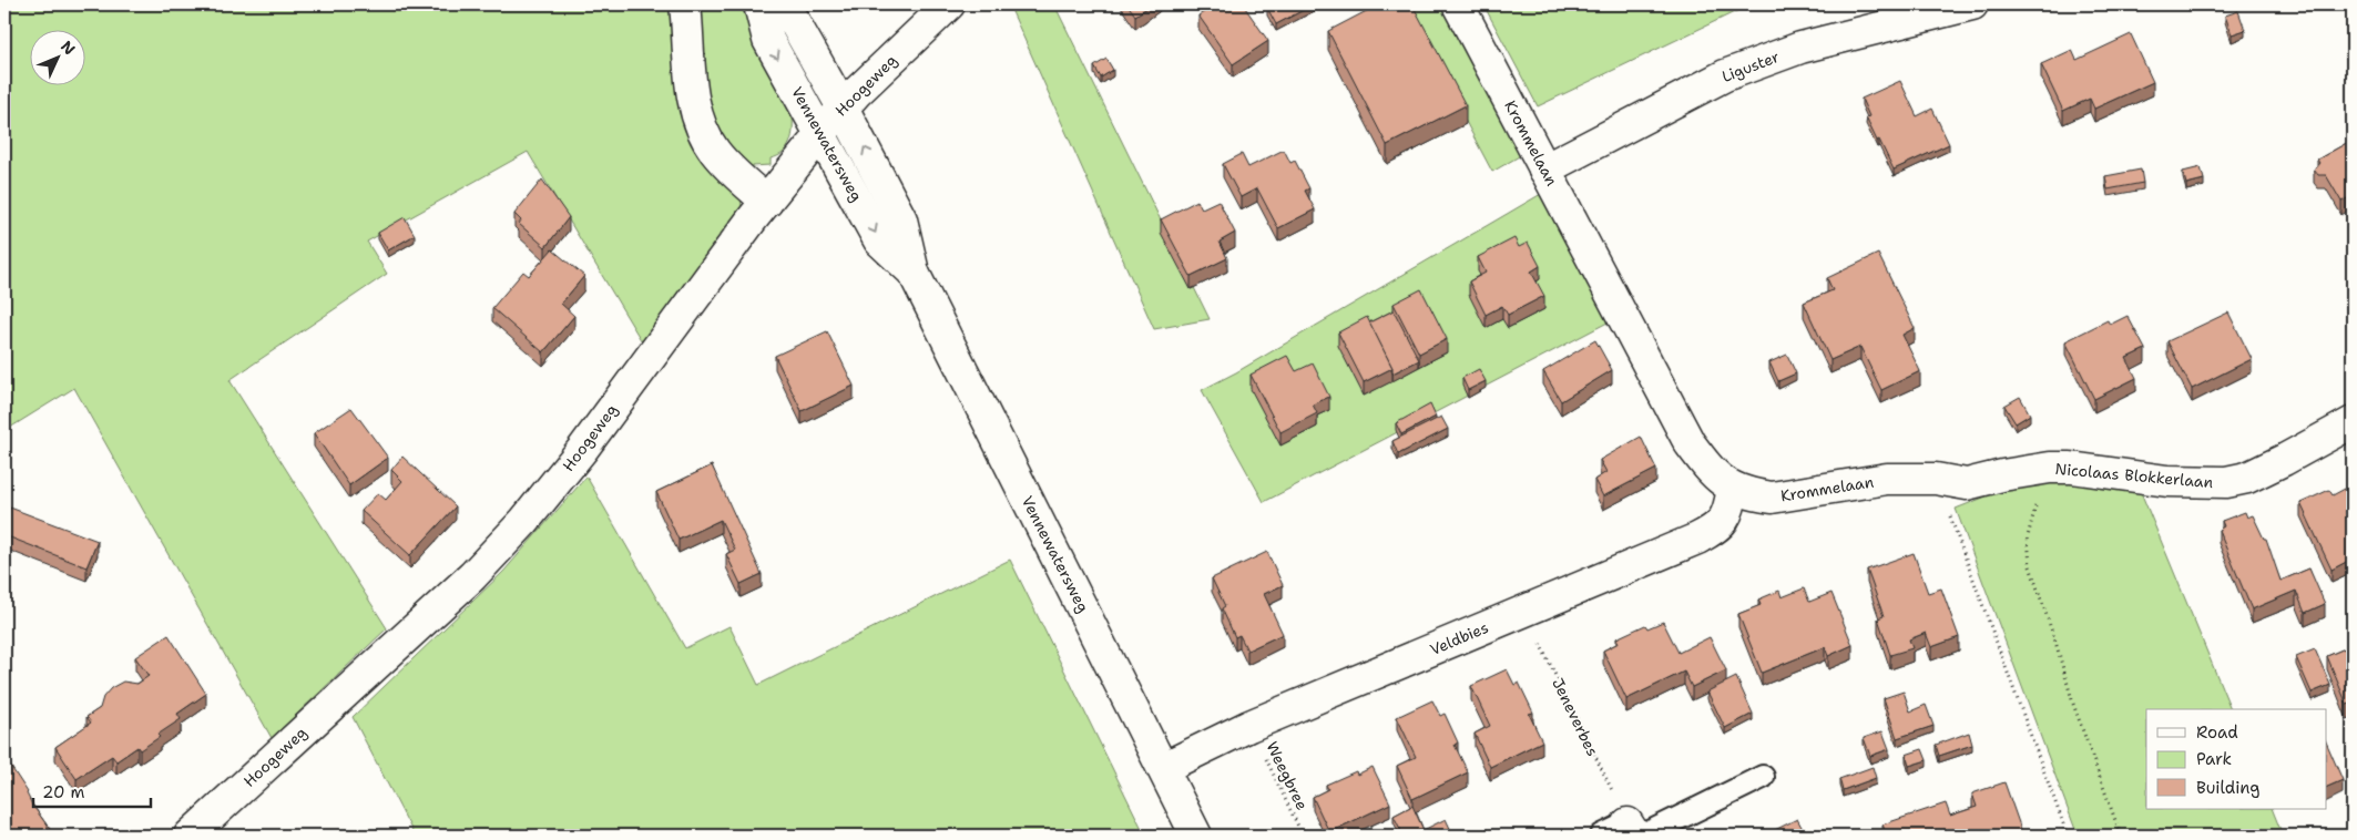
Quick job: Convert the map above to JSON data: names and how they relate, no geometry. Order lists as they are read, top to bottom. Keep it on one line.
{"streets":{"street":["Liguster","Hoogeweg","Krommelaan","Vennewatersweg","Nicolaas Blokkerlaan","Veldbies"],"path":["Jeneverbes","Weegbree"]},"crossings":[["Liguster","Krommelaan"],["Hoogeweg","Vennewatersweg"],["Krommelaan","Nicolaas Blokkerlaan"],["Krommelaan","Veldbies"],["Vennewatersweg","Veldbies"],["Veldbies","Jeneverbes"],["Veldbies","Weegbree"]],"legend":["Road","Park","Building"],"scale_bar":"20 m","north":"top right"}
